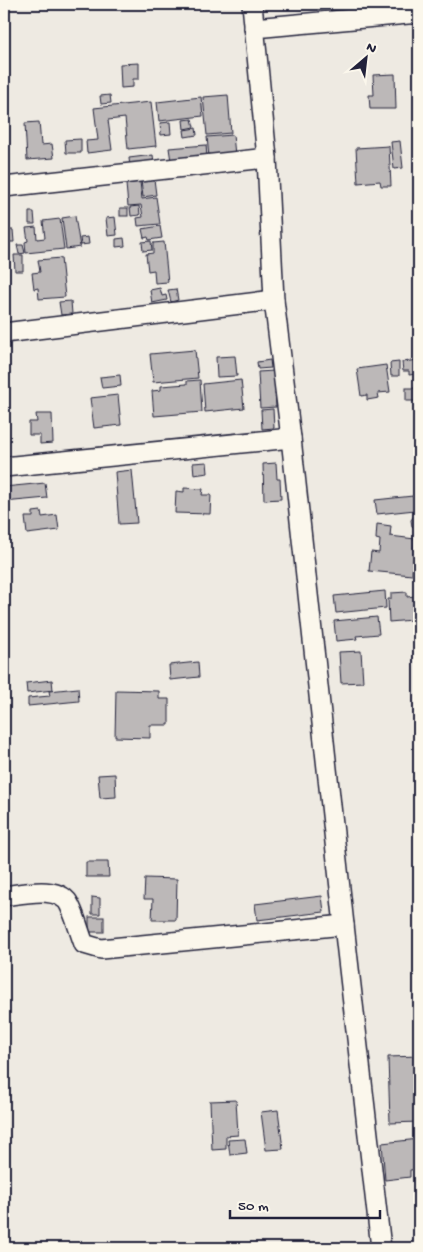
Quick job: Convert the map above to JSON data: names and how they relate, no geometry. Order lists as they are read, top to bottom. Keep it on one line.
{"scale_bar":"50 m","north":"top right"}
